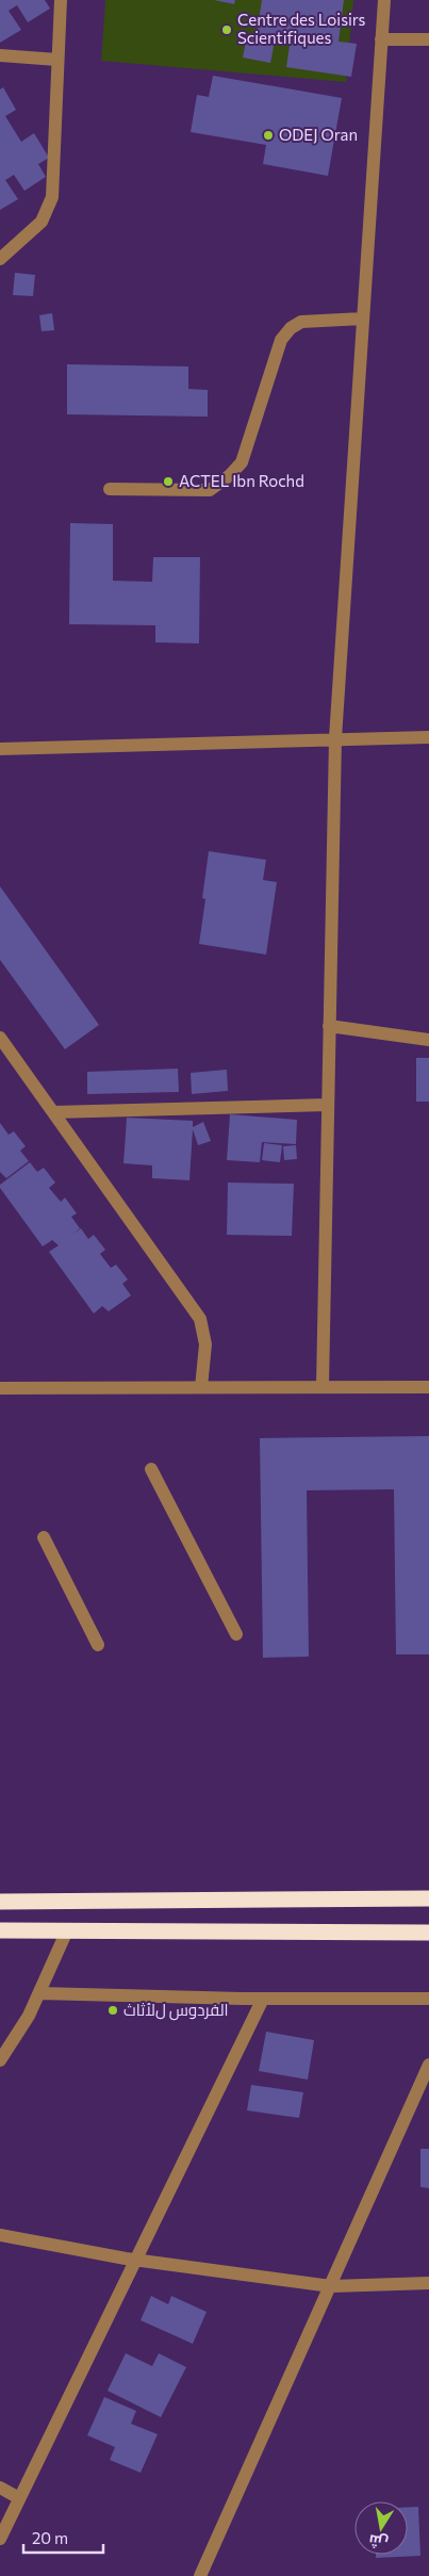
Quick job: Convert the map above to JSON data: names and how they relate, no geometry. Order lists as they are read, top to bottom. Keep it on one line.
{"places":["Centre des Loisirs Scientifiques","ODEJ Oran","ACTEL Ibn Rochd","الفردوس لﻷثاث"],"scale_bar":"20 m","north":"bottom"}
